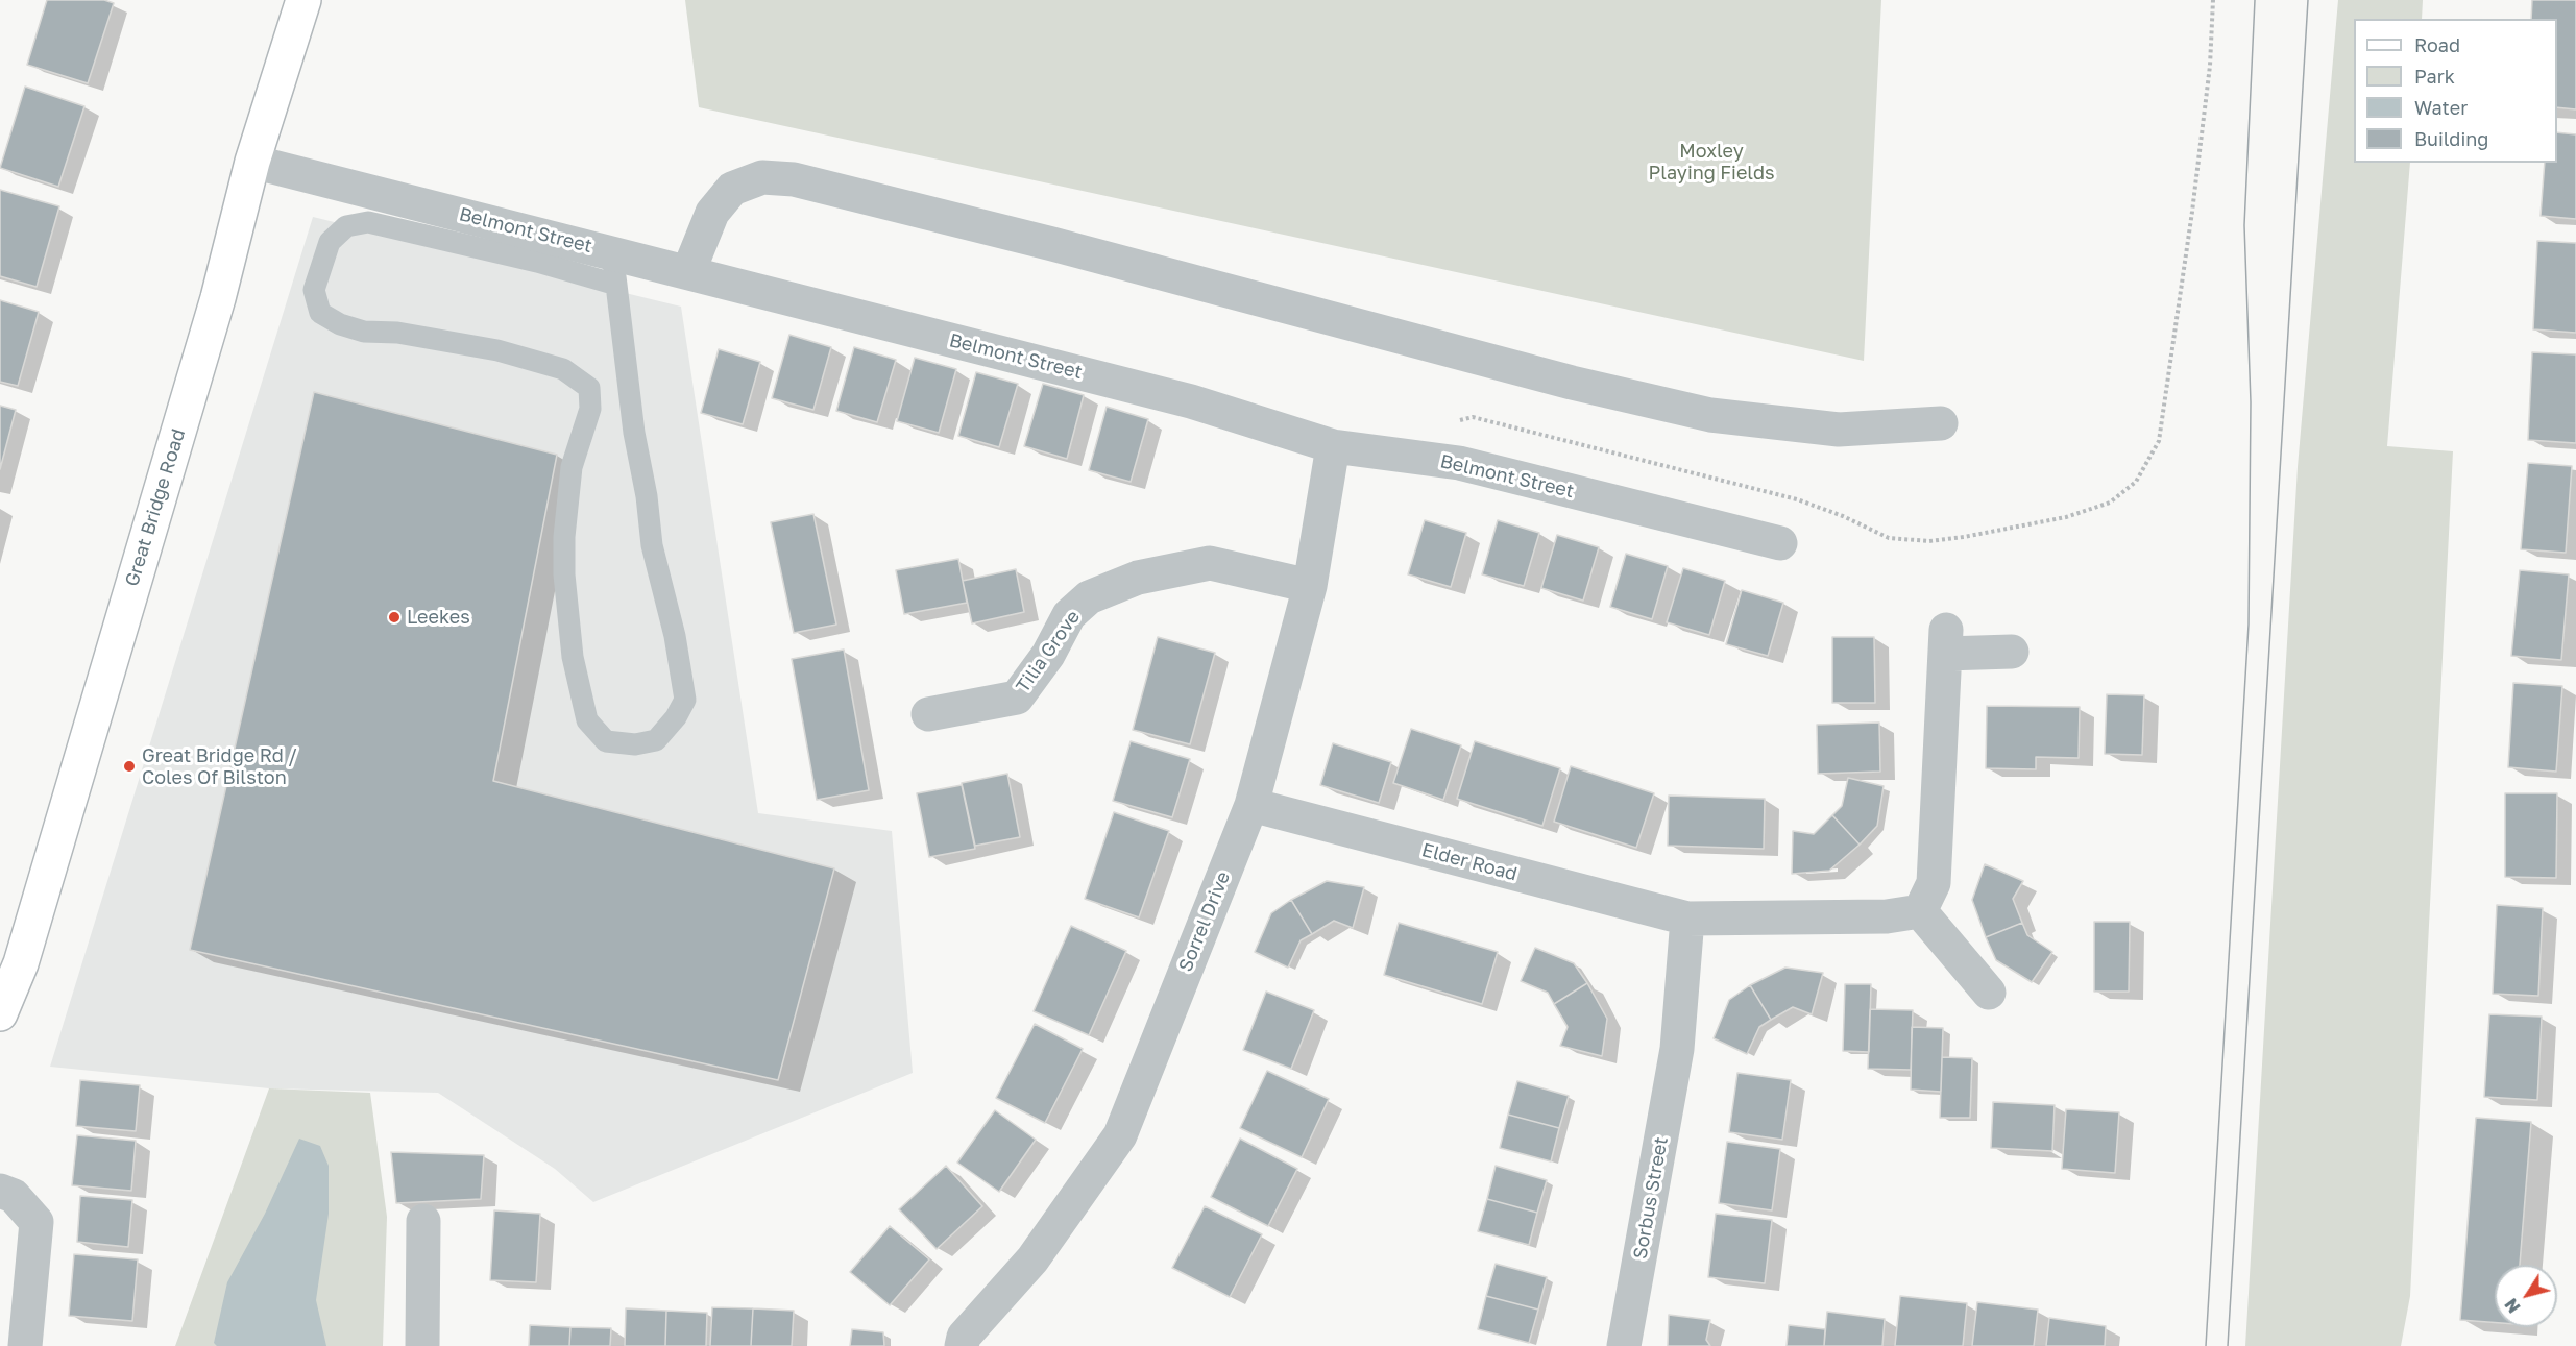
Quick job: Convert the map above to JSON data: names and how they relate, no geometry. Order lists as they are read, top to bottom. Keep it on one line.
{"streets":{"main road":["Great Bridge Road"],"street":["Belmont Street","Tilia Grove","Elder Road","Sorrel Drive","Sorbus Street"]},"crossings":[["Belmont Street","Great Bridge Road"],["Belmont Street","Sorrel Drive"],["Tilia Grove","Sorrel Drive"],["Elder Road","Sorrel Drive"],["Elder Road","Sorbus Street"]],"parks":["Moxley Playing Fields"],"places":["Leekes","Great Bridge Rd / Coles Of Bilston"],"legend":["Road","Park","Water","Building"],"north":"bottom left"}
